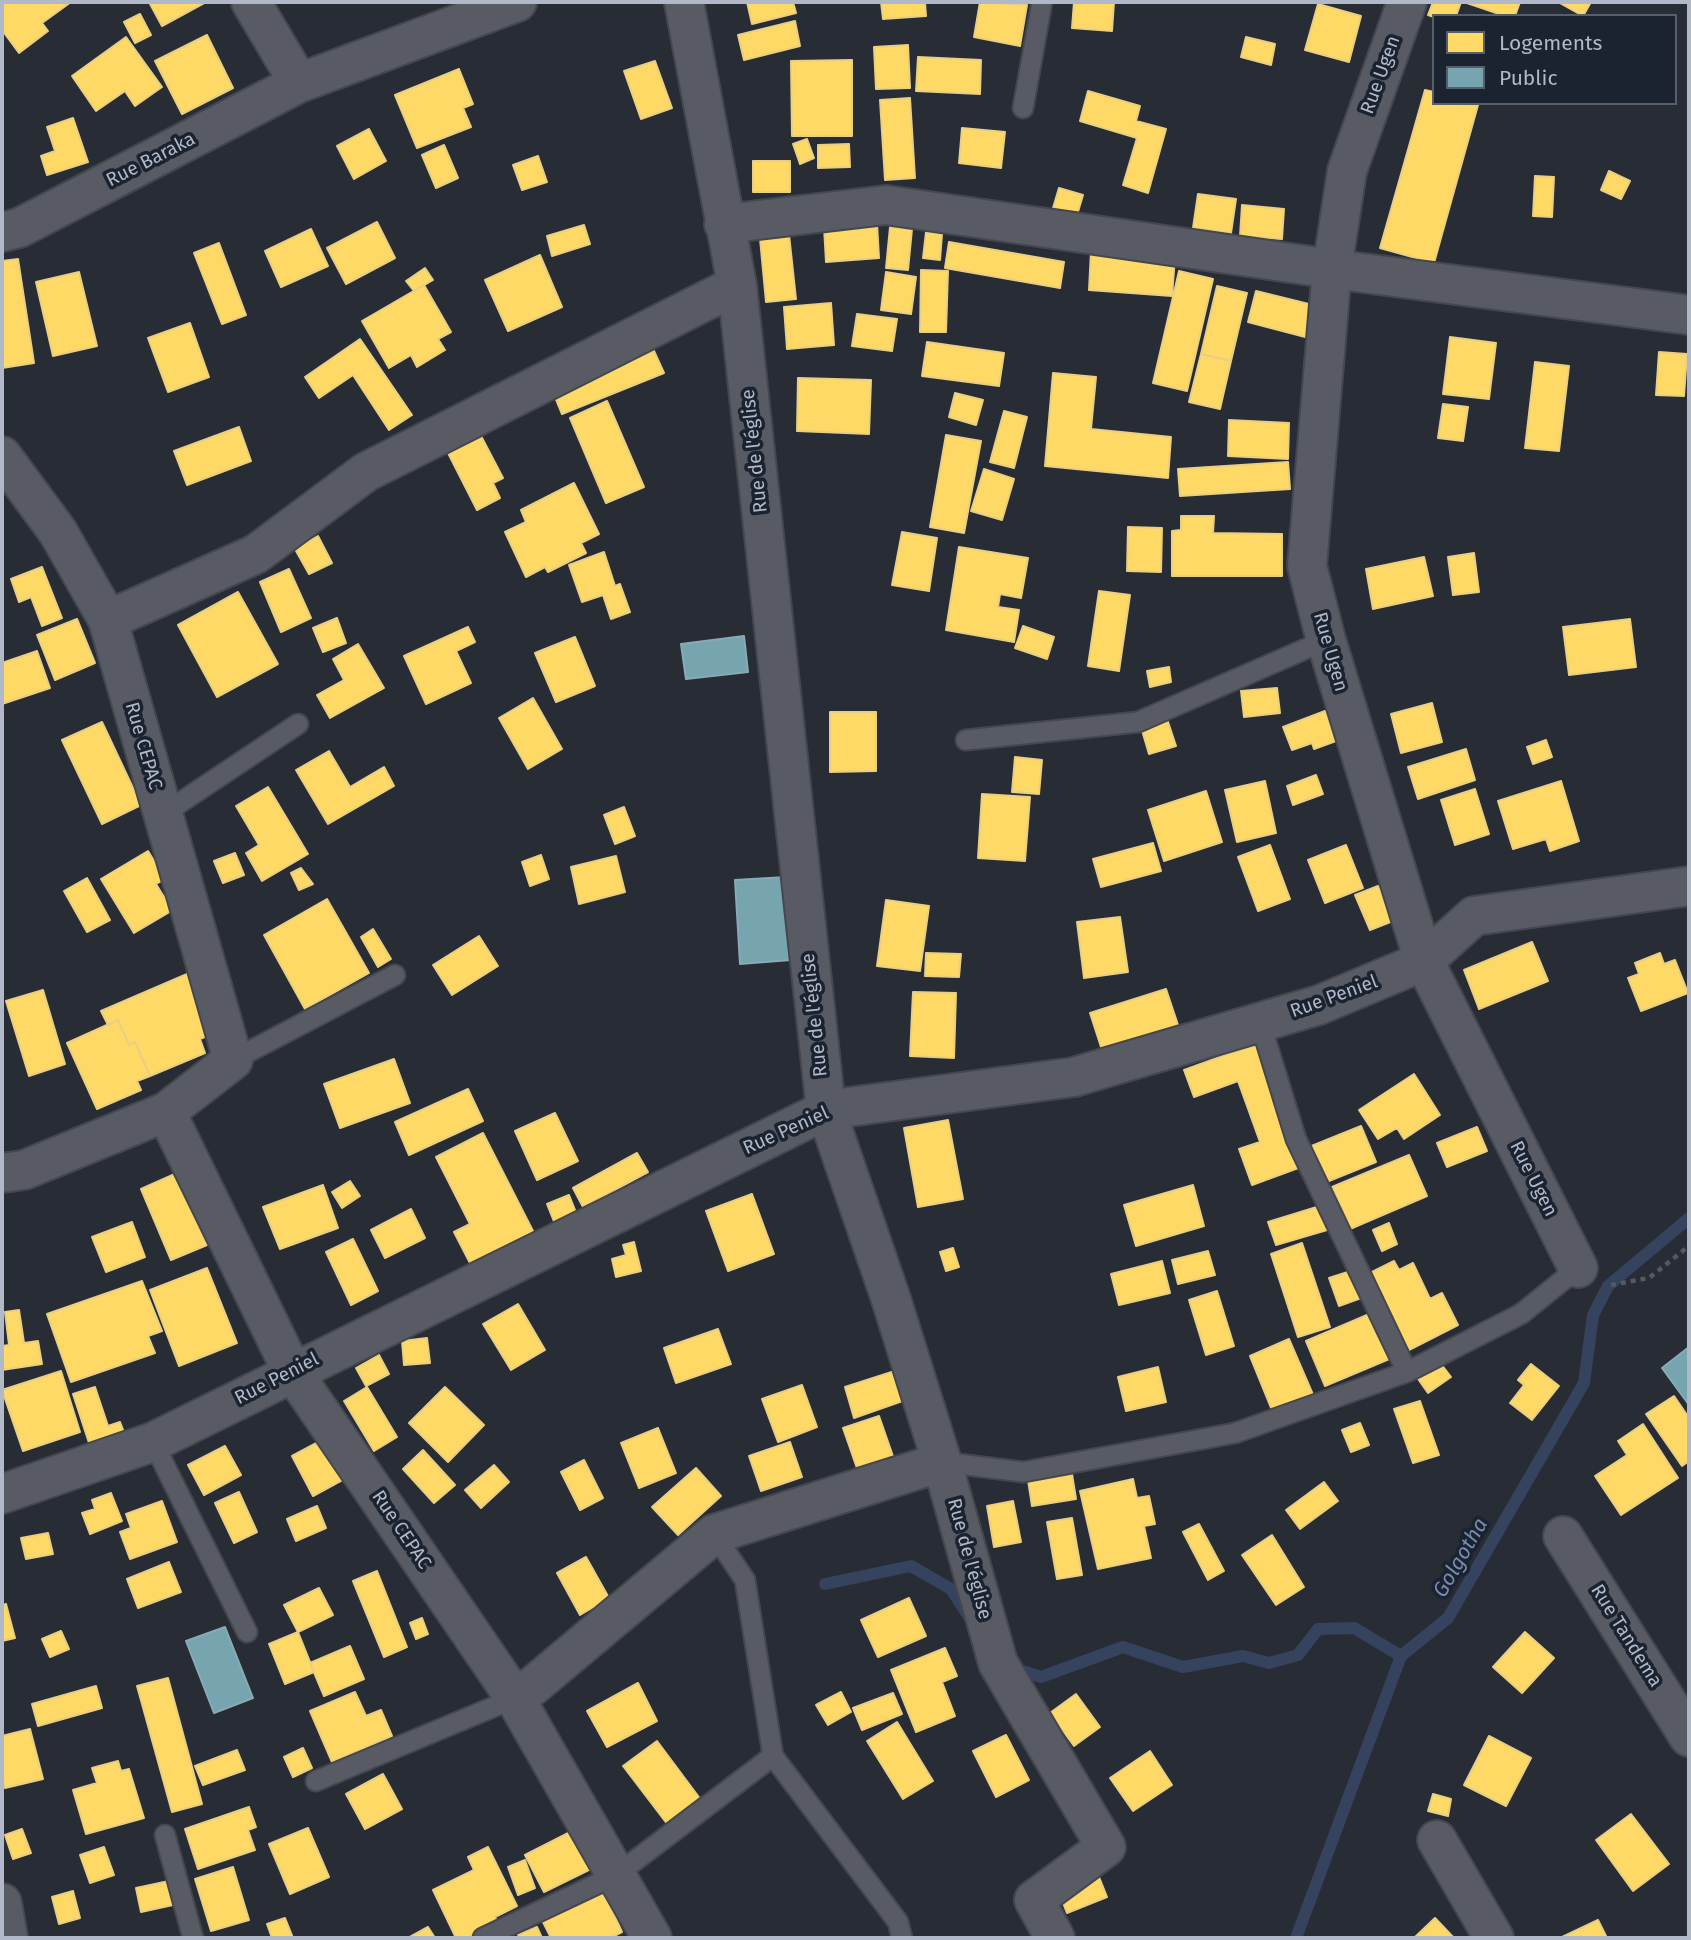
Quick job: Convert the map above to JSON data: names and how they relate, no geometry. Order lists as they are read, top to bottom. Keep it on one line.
{"streets":{"street":["Rue Ugen","Rue Baraka","Rue de l'église","Rue CEPAC","Rue Peniel","Rue Tandema"]},"crossings":[["Rue Ugen","Rue Peniel"],["Rue de l'église","Rue Peniel"],["Rue CEPAC","Rue Peniel"]],"water":["Golgotha"],"legend":["Logements","Public"]}
